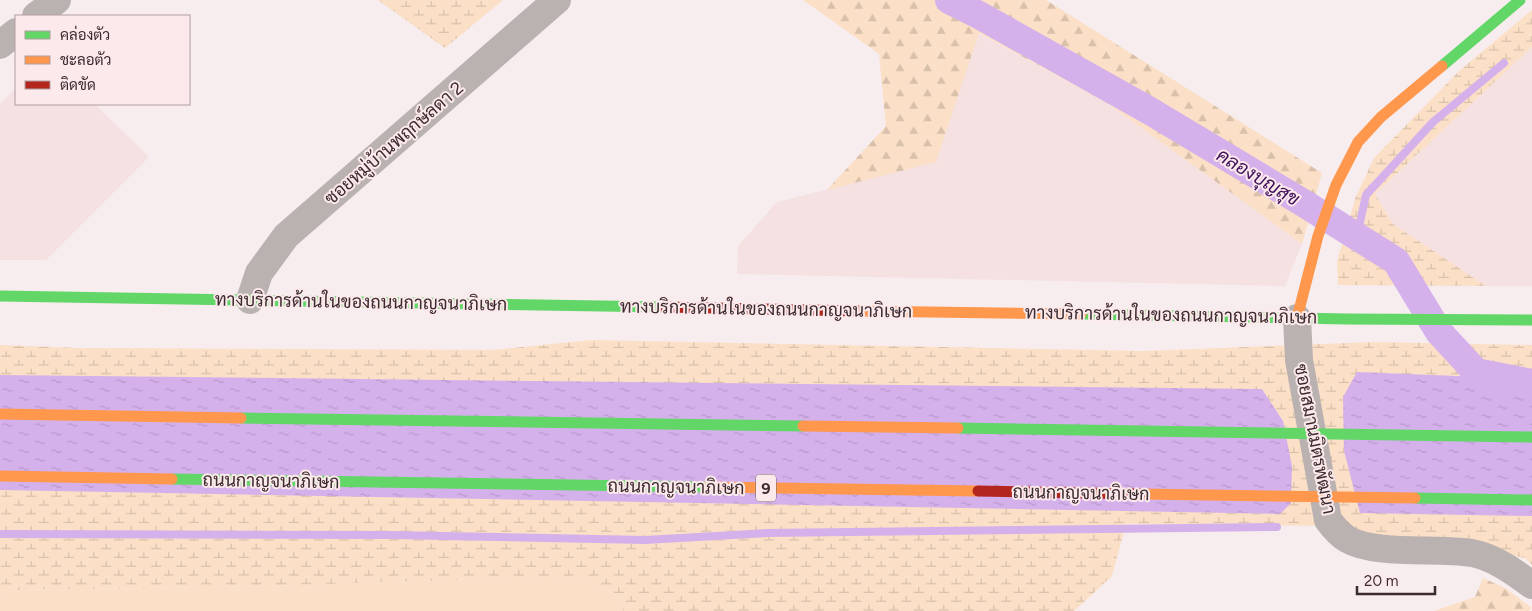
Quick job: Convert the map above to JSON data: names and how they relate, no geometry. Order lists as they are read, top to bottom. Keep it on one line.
{"streets":{"main road":["ทางบริการด้านในของถนนกาญจนาภิเษก","ถนนกาญจนาภิเษก","9"],"street":["ซอยหมู่บ้านพฤกษ์ลดา 2","ซอยสมานมิตรพัฒนา"]},"crossings":[["ซอยหมู่บ้านพฤกษ์ลดา 2","ทางบริการด้านในของถนนกาญจนาภิเษก"],["ทางบริการด้านในของถนนกาญจนาภิเษก","ซอยสมานมิตรพัฒนา"]],"water":["คลองบุญสุข"],"legend":["คล่องตัว","ชะลอตัว","ติดขัด"],"scale_bar":"20 m"}
